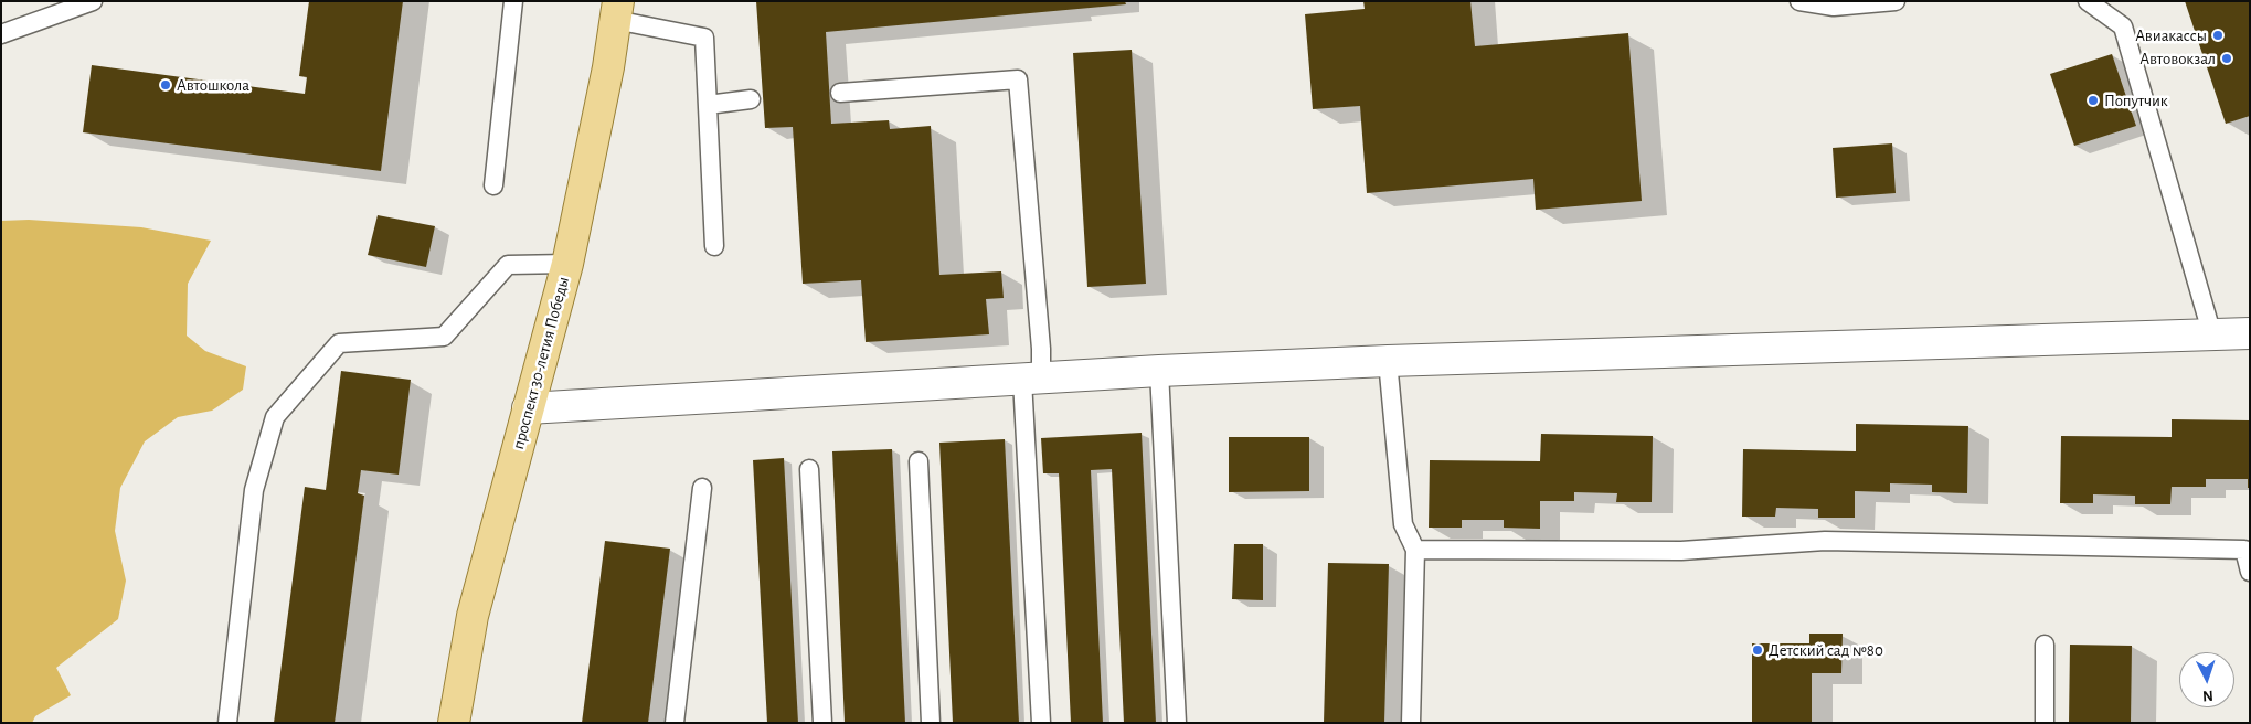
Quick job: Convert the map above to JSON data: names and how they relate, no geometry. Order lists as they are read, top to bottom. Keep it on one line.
{"streets":{"main road":["проспект 30-летия Победы"]},"places":["Авиакассы","Автовокзал","Автошкола","Попутчик","Детский сад №80"],"north":"bottom"}
